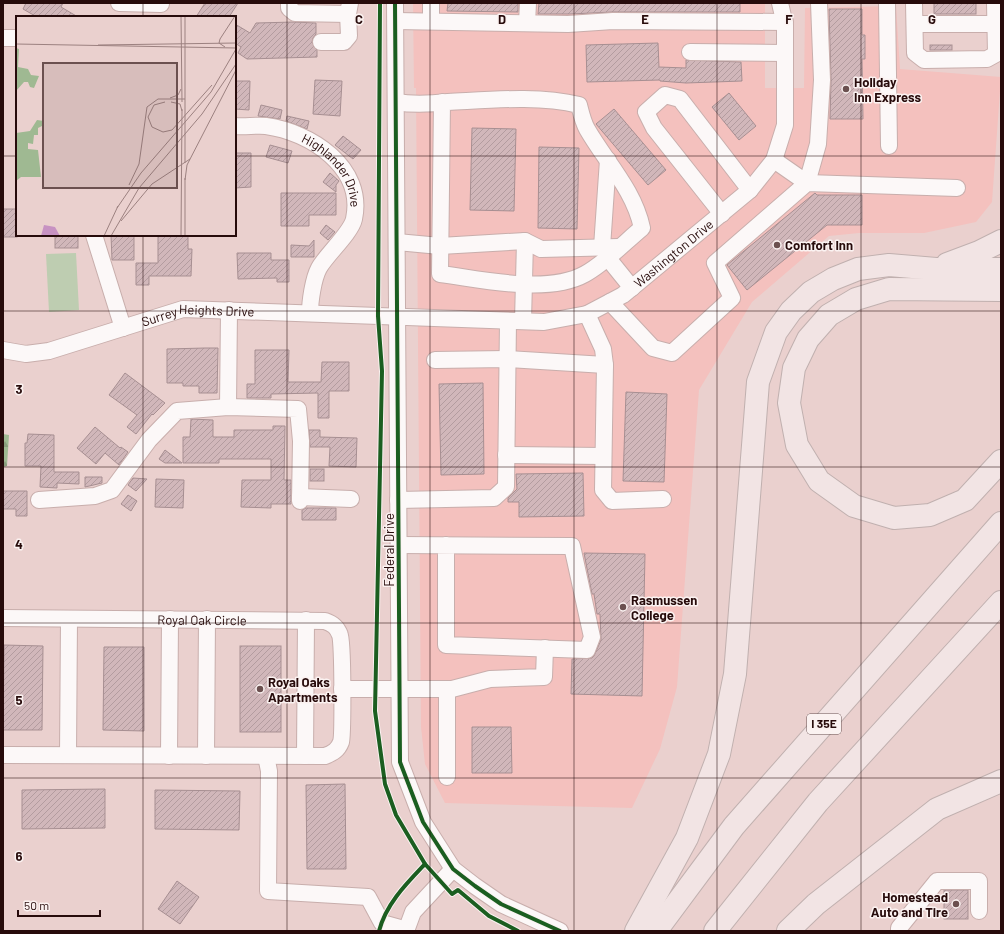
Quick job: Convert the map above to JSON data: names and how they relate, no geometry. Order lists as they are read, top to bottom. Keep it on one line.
{"streets":{"highway":["I 35E"],"street":["Highlander Drive","Washington Drive","Surrey Heights Drive","Federal Drive","Royal Oak Circle"]},"crossings":[["Highlander Drive","Surrey Heights Drive"],["Washington Drive","Surrey Heights Drive"],["Washington Drive","Federal Drive"],["Surrey Heights Drive","Federal Drive"]],"places":["Holiday Inn Express","Comfort Inn","Rasmussen College","Royal Oaks Apartments","Homestead Auto and Tire"],"scale_bar":"50 m","grid":{"columns":["C","D","E","F","G"],"rows":["3","4","5","6"]}}
